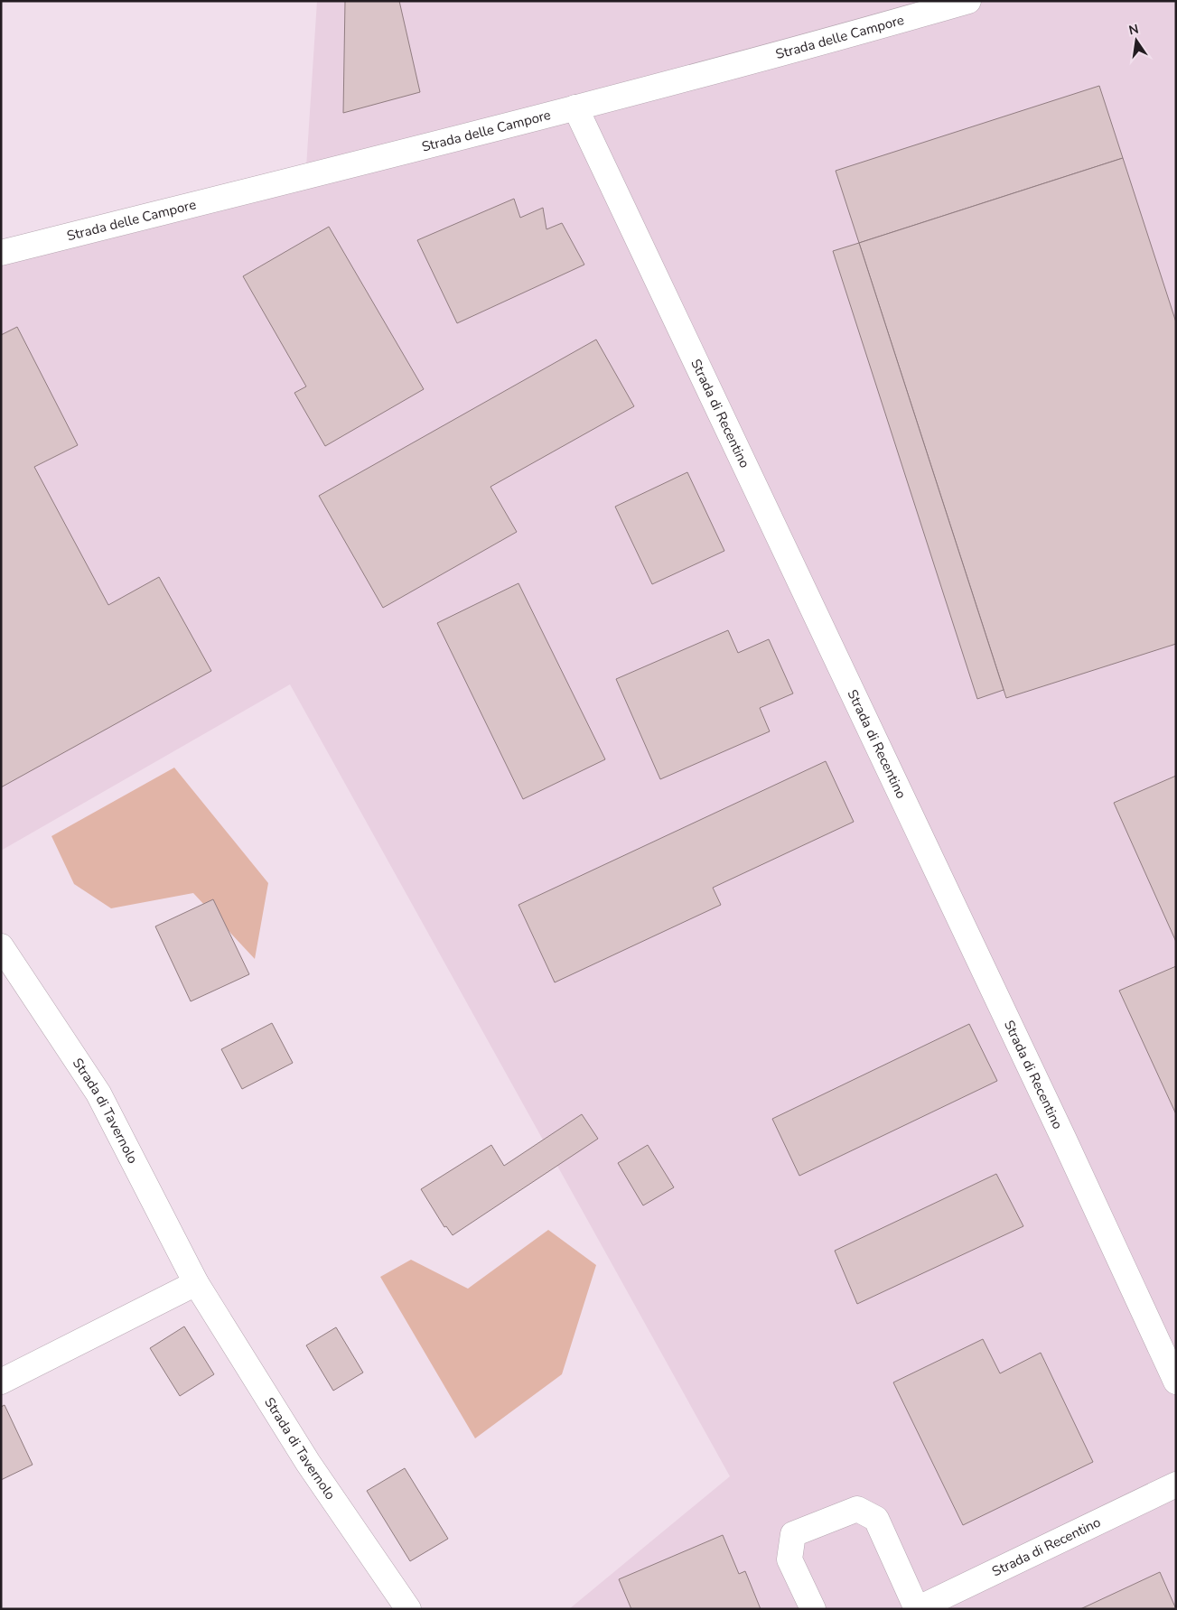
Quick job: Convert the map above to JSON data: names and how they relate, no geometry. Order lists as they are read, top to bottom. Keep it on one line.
{"streets":{"street":["Strada delle Campore","Strada di Recentino","Strada di Tavernolo"]},"crossings":[["Strada delle Campore","Strada di Recentino"]],"north":"top"}
